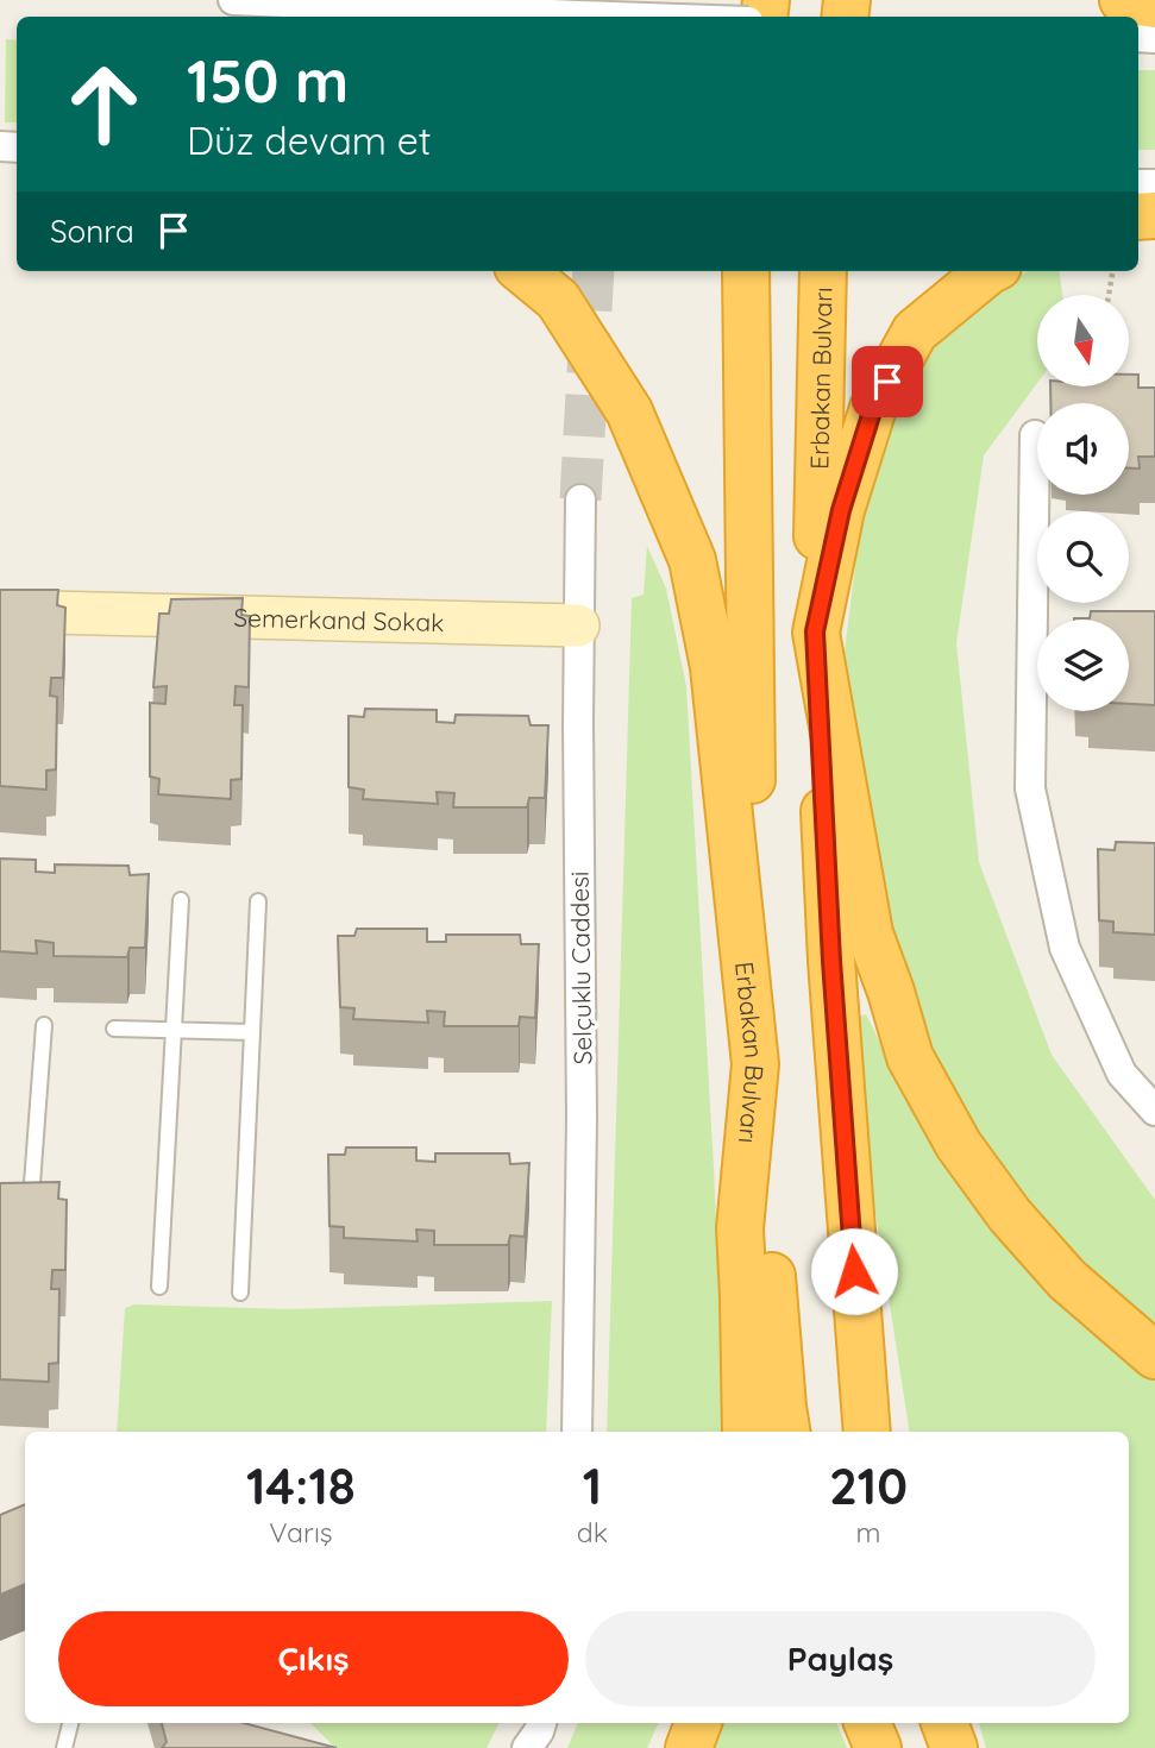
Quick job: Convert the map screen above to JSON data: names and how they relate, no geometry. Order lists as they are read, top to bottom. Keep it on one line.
{"streets":{"highway":["Erbakan Bulvarı"],"street":["Semerkand Sokak","Selçuklu Caddesi"]},"crossings":[["Semerkand Sokak","Selçuklu Caddesi"]],"north":"bottom","page":{"turn":["150 m","Düz devam et"],"then":"Sonra","eta":["14:18","Varış","1","dk","210","m"],"buttons":["Çıkış","Paylaş"]}}
